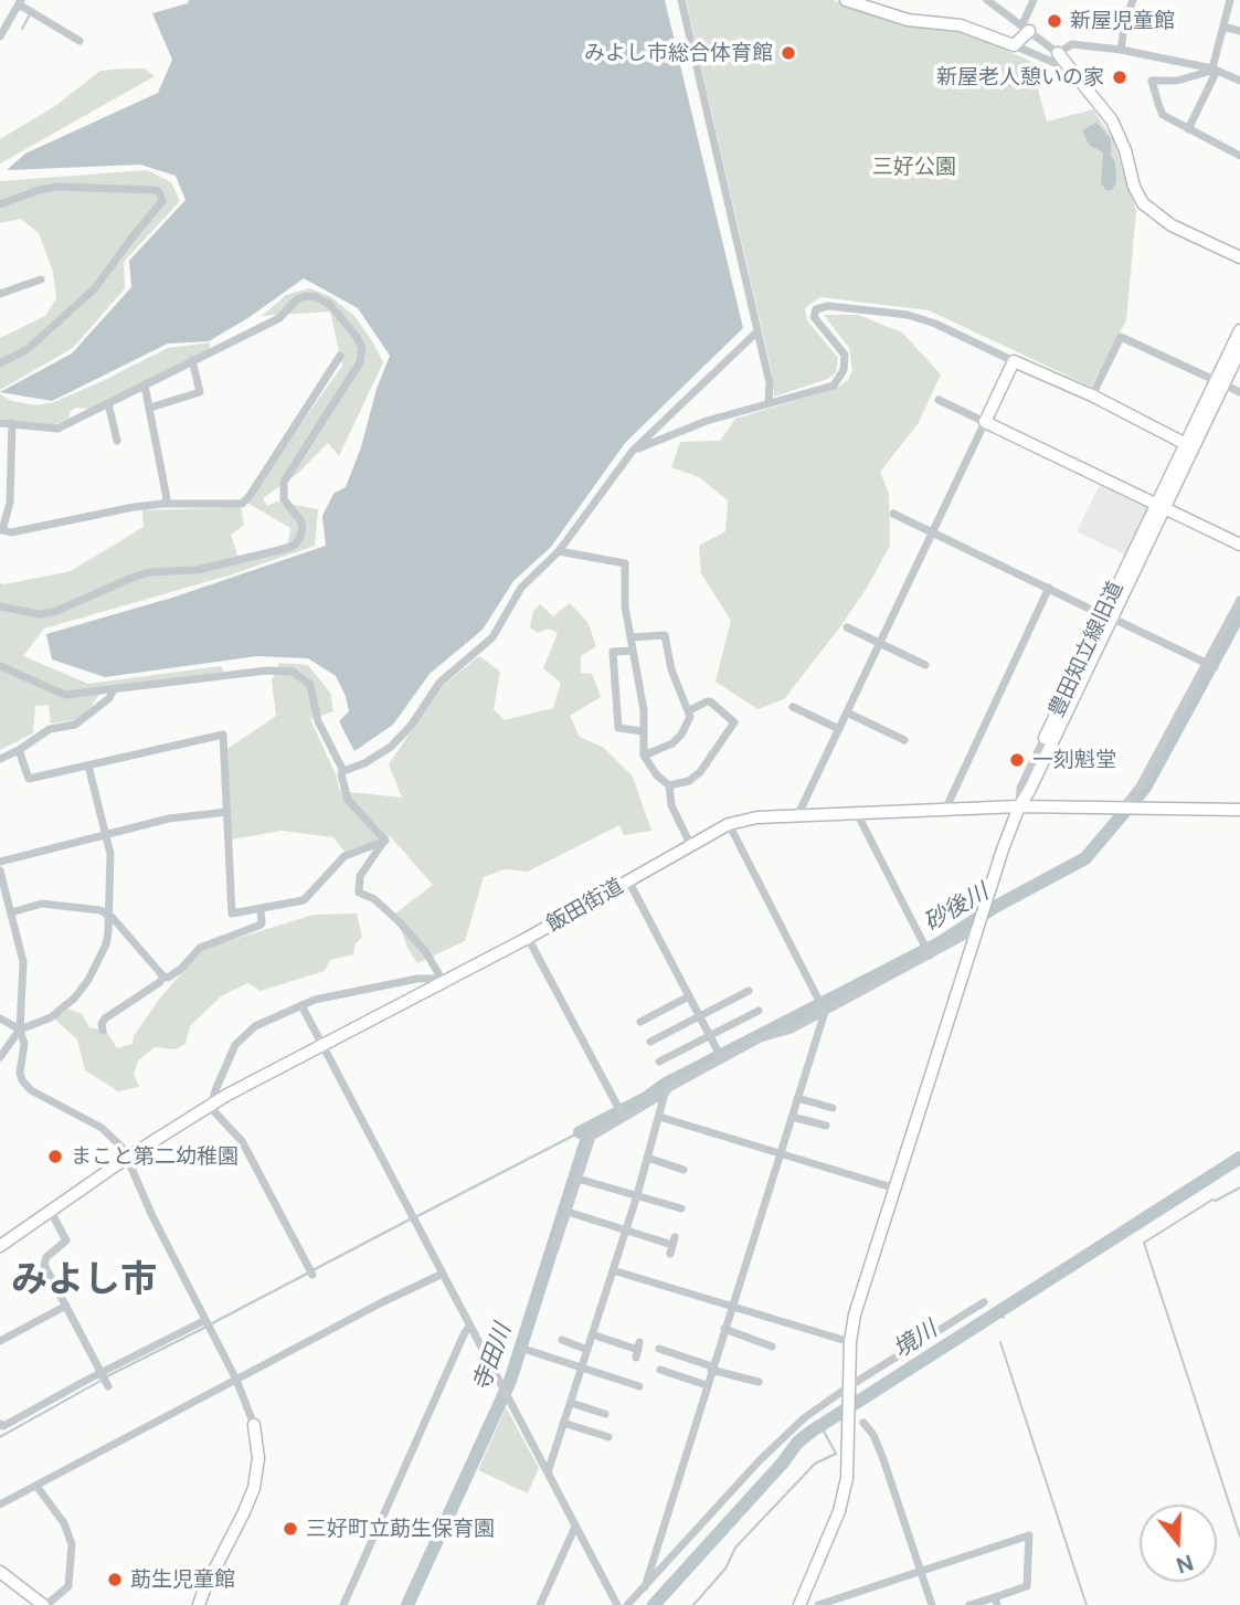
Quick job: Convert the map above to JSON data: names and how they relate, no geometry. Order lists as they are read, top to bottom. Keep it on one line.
{"streets":{"street":["豊田知立線旧道","飯田街道"]},"crossings":[["豊田知立線旧道","飯田街道"]],"districts":["みよし市"],"water":["砂後川","境川","寺田川"],"parks":["三好公園"],"places":["新屋児童館","みよし市総合体育館","新屋老人憩いの家","一刻魁堂","まこと第二幼稚園","三好町立莇生保育園","莇生児童館"],"north":"bottom"}
